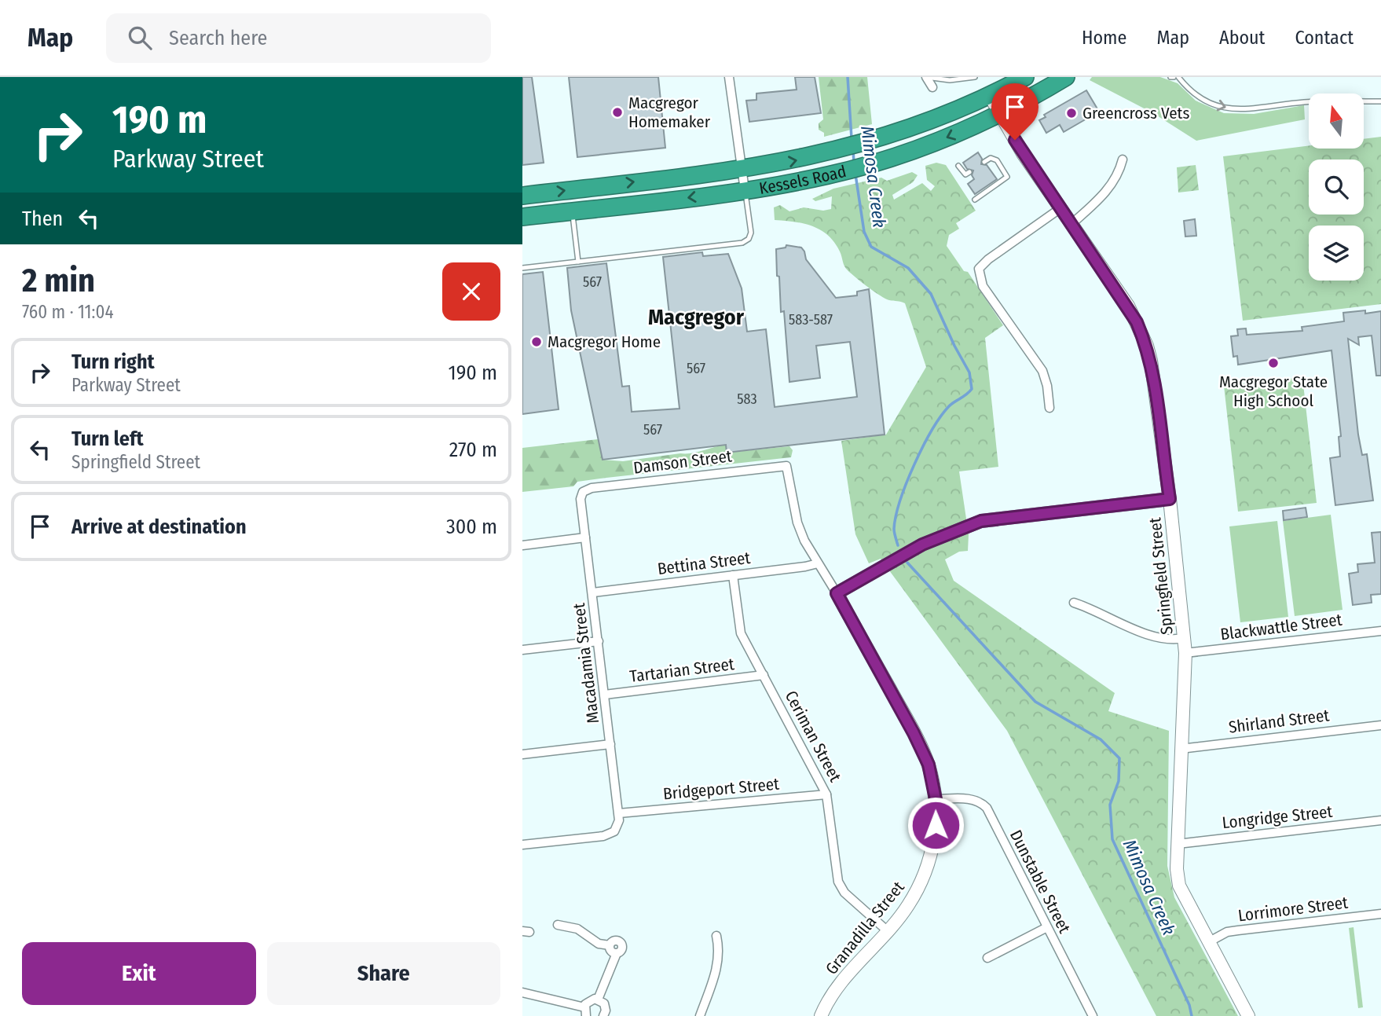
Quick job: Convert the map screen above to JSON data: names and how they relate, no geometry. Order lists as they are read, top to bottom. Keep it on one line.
{"streets":{"highway":["Kessels Road"],"street":["Damson Street","Bettina Street","Springfield Street","Blackwattle Street","Macadamia Street","Tartarian Street","Shirland Street","Ceriman Street","Bridgeport Street","Longridge Street","Dunstable Street","Lorrimore Street","Granadilla Street"]},"crossings":[["Kessels Road","Springfield Street"],["Damson Street","Macadamia Street"],["Damson Street","Granadilla Street"],["Bettina Street","Macadamia Street"],["Bettina Street","Ceriman Street"],["Bettina Street","Granadilla Street"],["Springfield Street","Blackwattle Street"],["Springfield Street","Shirland Street"],["Springfield Street","Longridge Street"],["Springfield Street","Lorrimore Street"],["Macadamia Street","Tartarian Street"],["Macadamia Street","Bridgeport Street"],["Tartarian Street","Ceriman Street"],["Ceriman Street","Bridgeport Street"],["Ceriman Street","Granadilla Street"],["Dunstable Street","Granadilla Street"]],"districts":["Macgregor"],"water":["Mimosa Creek"],"places":["Macgregor Homemaker","Greencross Vets","Macgregor Home","Macgregor State High School"],"house_numbers":["567","583-587","567","583","567"],"north":"top","page":{"header":"Map","search":"Search here","nav":["Home","Map","About","Contact"],"turn":["190 m","Parkway Street"],"then":"Then","heading":["2 min","760 m · 11:04"],"list":[{"name":"Turn right","note":"Parkway Street","value":"190 m"},{"name":"Turn left","note":"Springfield Street","value":"270 m"},{"name":"Arrive at destination","value":"300 m"}],"buttons":["Exit","Share"]}}
